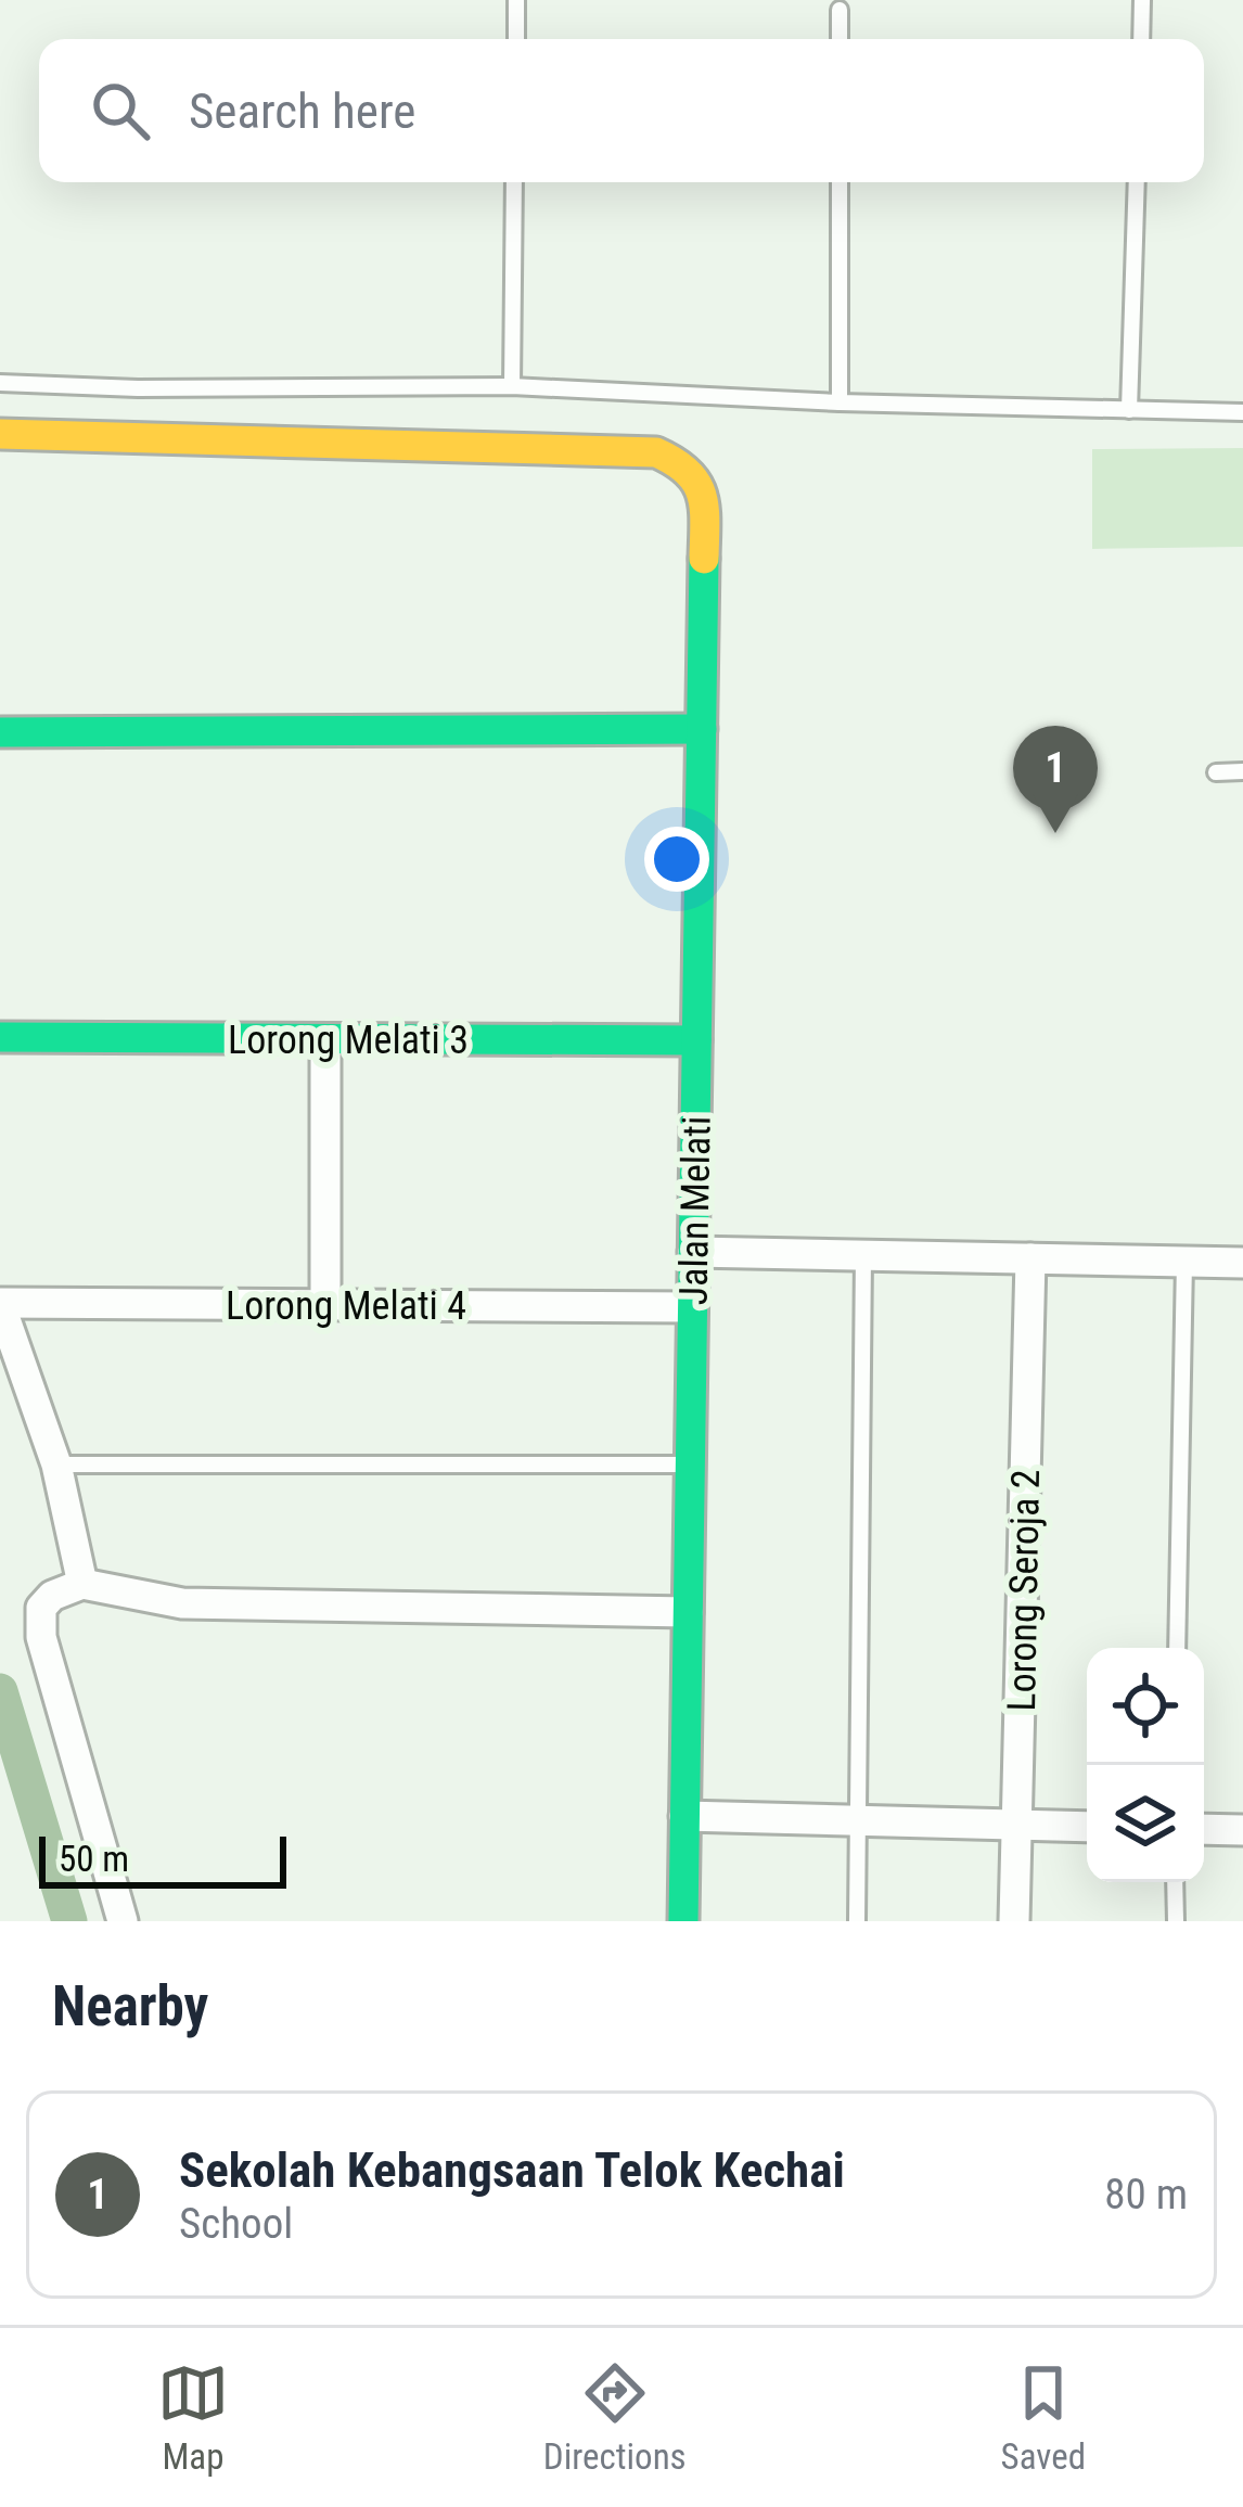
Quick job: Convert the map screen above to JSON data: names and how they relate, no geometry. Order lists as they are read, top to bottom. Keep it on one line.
{"streets":{"street":["Lorong Melati 3","Jalan Melati","Lorong Melati 4","Lorong Seroja 2"]},"crossings":[["Lorong Melati 3","Jalan Melati"],["Jalan Melati","Lorong Melati 4"]],"scale_bar":"50 m","page":{"search":"Search here","pins":"1","scale":"50 m","heading":"Nearby","list":[{"mark":"1","name":"Sekolah Kebangsaan Telok Kechai","note":"School","value":"80 m"}],"nav":["Map","Directions","Saved"]}}
